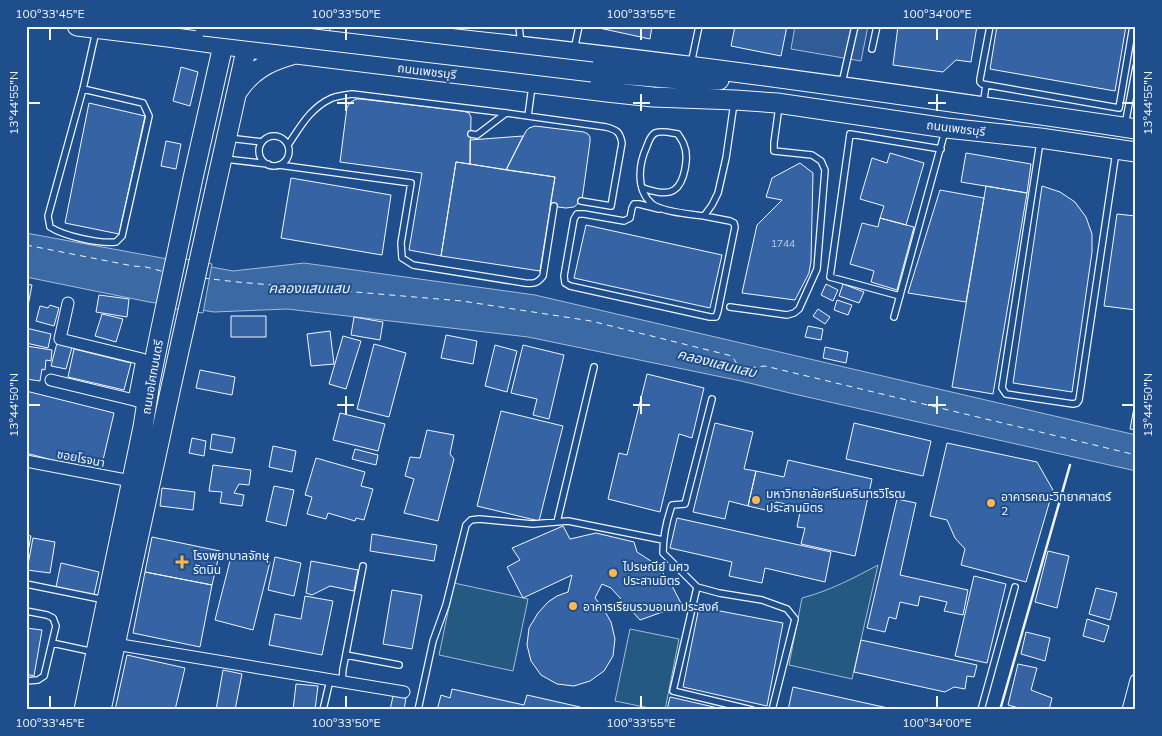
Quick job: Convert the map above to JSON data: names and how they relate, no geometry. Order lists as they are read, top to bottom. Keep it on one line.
{"streets":{"main road":["ถนนเพชรบุรี","ถนนอโศกมนตรี"],"street":["ซอยโรจนา"]},"crossings":[["ถนนเพชรบุรี","ถนนอโศกมนตรี"],["ถนนอโศกมนตรี","ซอยโรจนา"]],"water":["คลองแสนแสบ"],"places":{"other":["มหาวิทยาลัยศรีนครินทรวิโรฒ ประสานมิตร","อาคารคณะวิทยาศาสตร์ 2","ไปรษณีย์ มศว ประสานมิตร","อาคารเรียนรวมอเนกประสงค์"],"health":["โรงพยาบาลจักษุ รัตนิน"]},"house_numbers":["1744"],"coordinates":["100°33'45\"E","100°33'50\"E","100°33'55\"E","100°34'00\"E","13°44'55\"N","13°44'50\"N"]}
